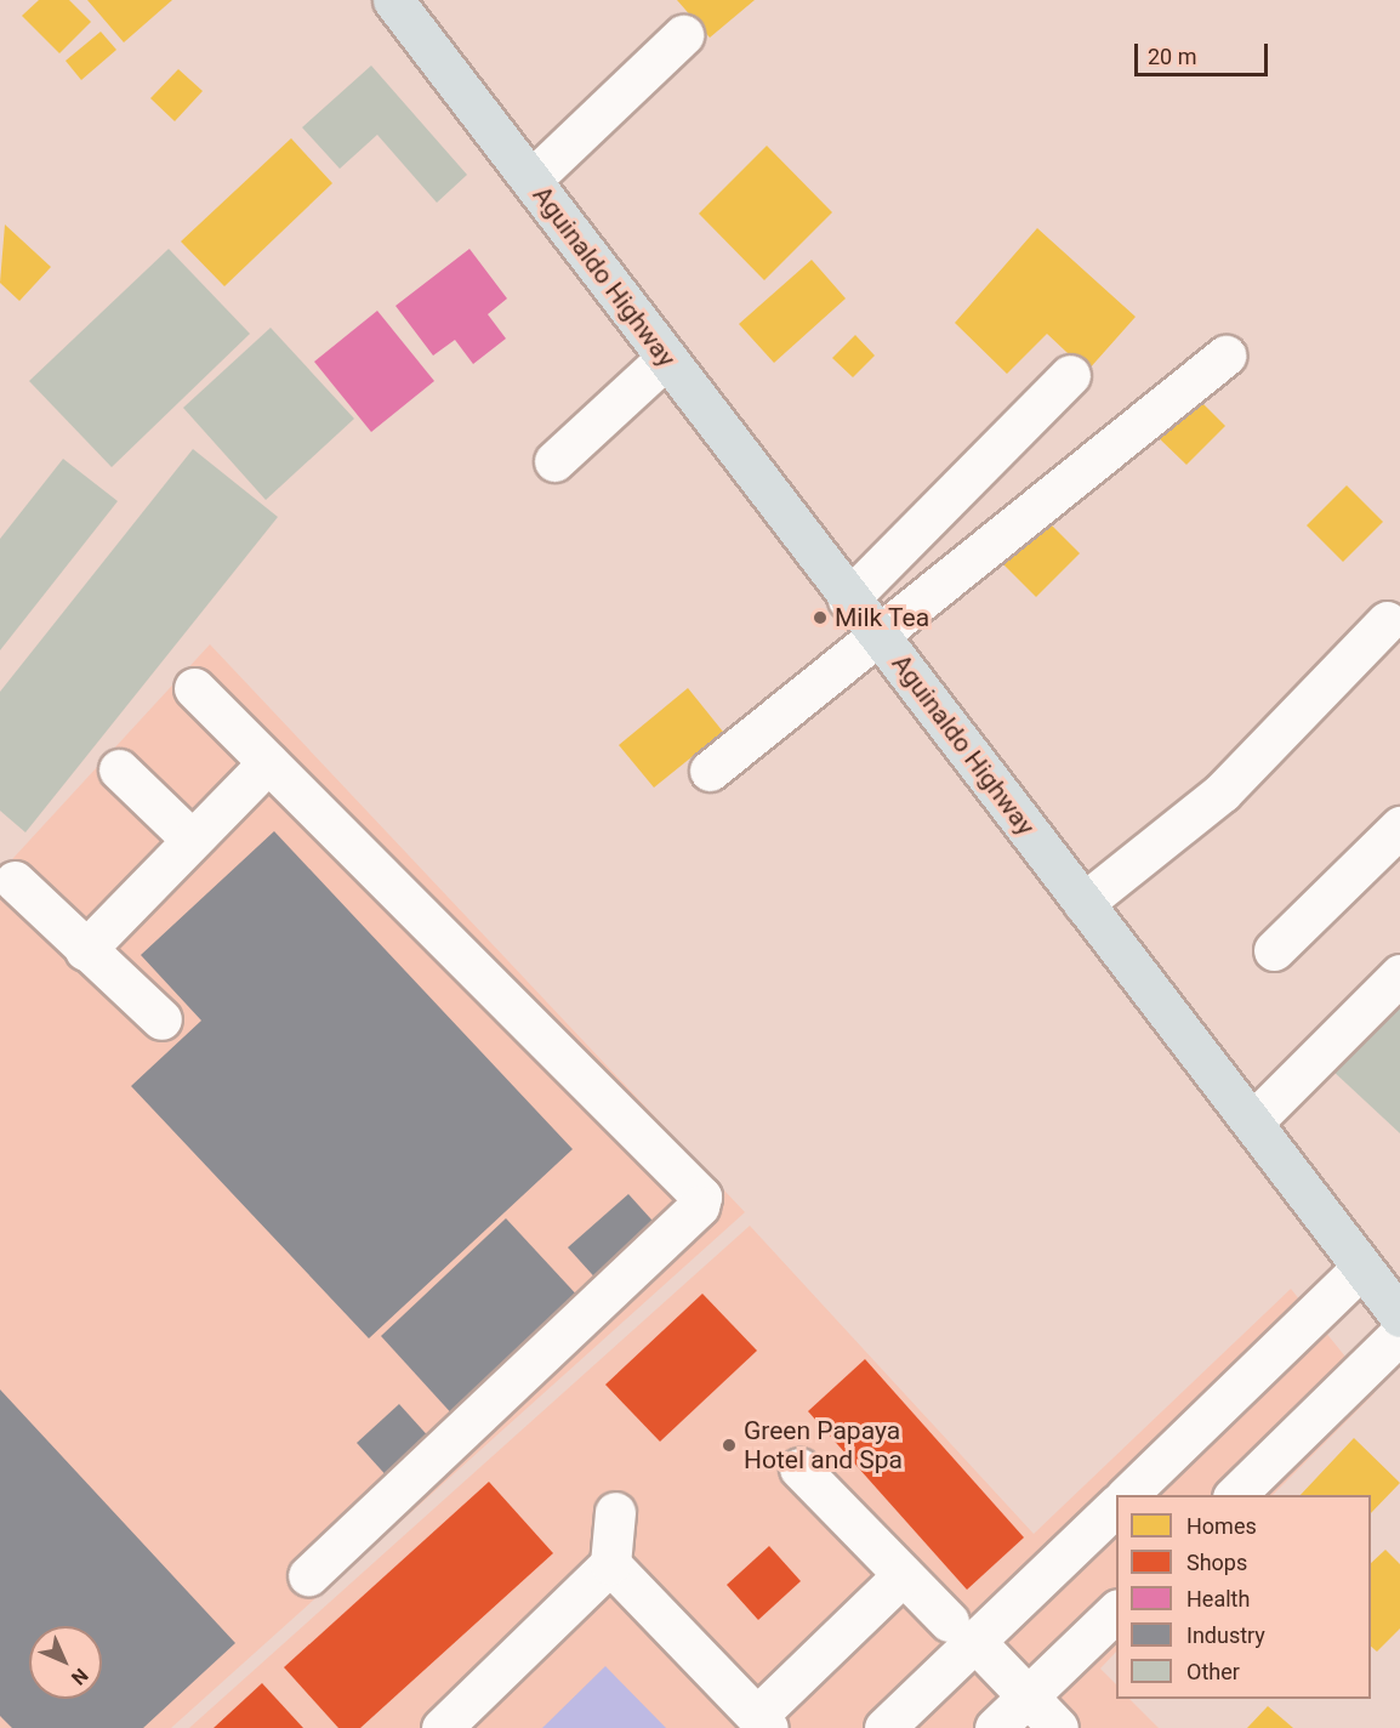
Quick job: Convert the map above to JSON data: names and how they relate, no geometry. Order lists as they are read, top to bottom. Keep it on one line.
{"streets":{"main road":["Aguinaldo Highway"]},"places":["Milk Tea","Green Papaya Hotel and Spa"],"legend":["Homes","Shops","Health","Industry","Other"],"scale_bar":"20 m","north":"bottom right"}
